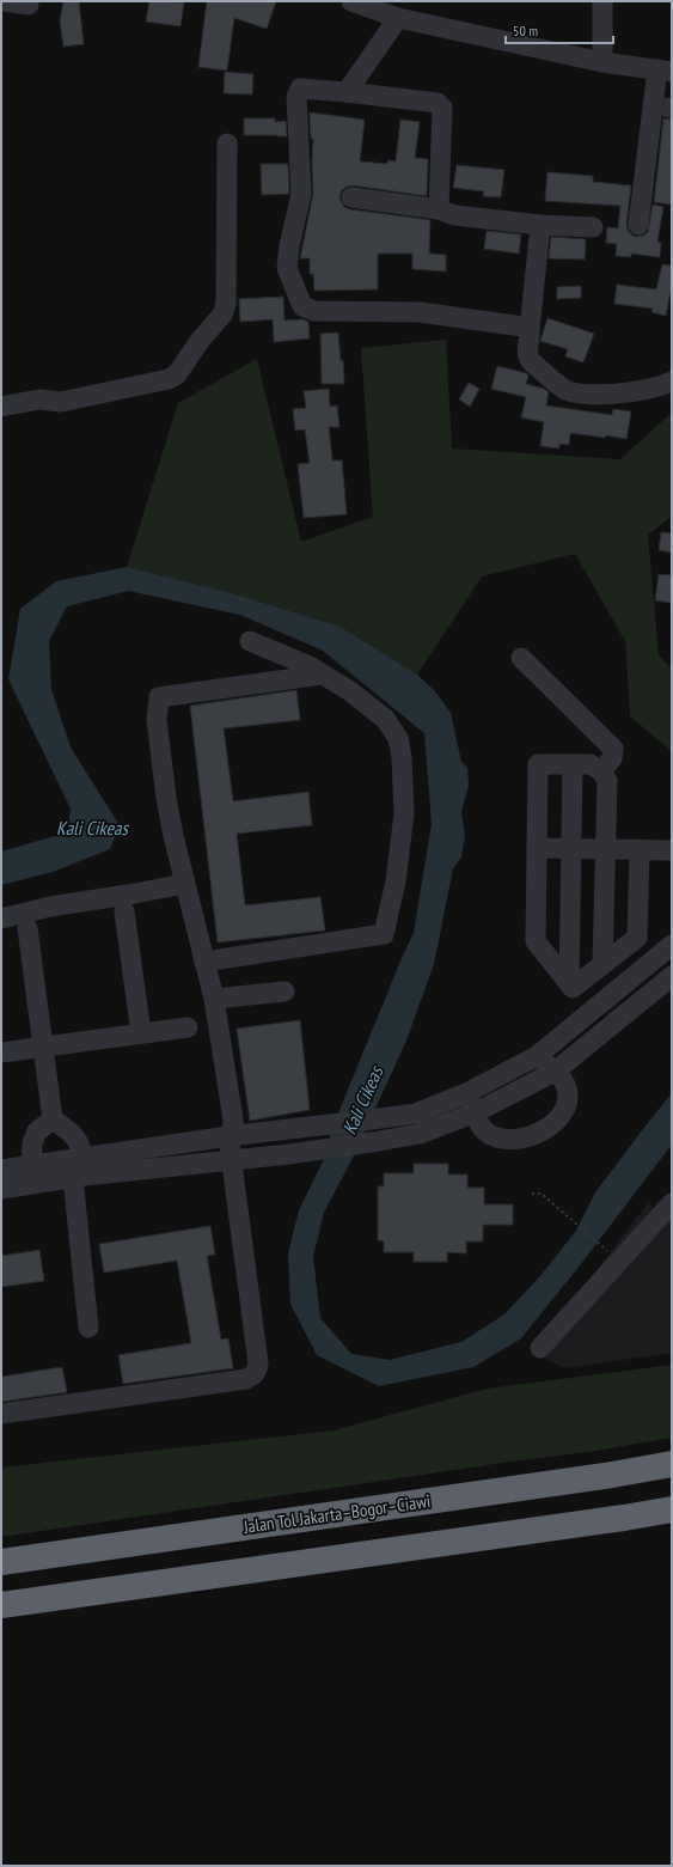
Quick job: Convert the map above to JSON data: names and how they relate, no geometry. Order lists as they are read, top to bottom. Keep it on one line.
{"streets":{"highway":["Jalan Tol Jakarta–Bogor–Ciawi"]},"water":["Kali Cikeas"],"scale_bar":"50 m"}
